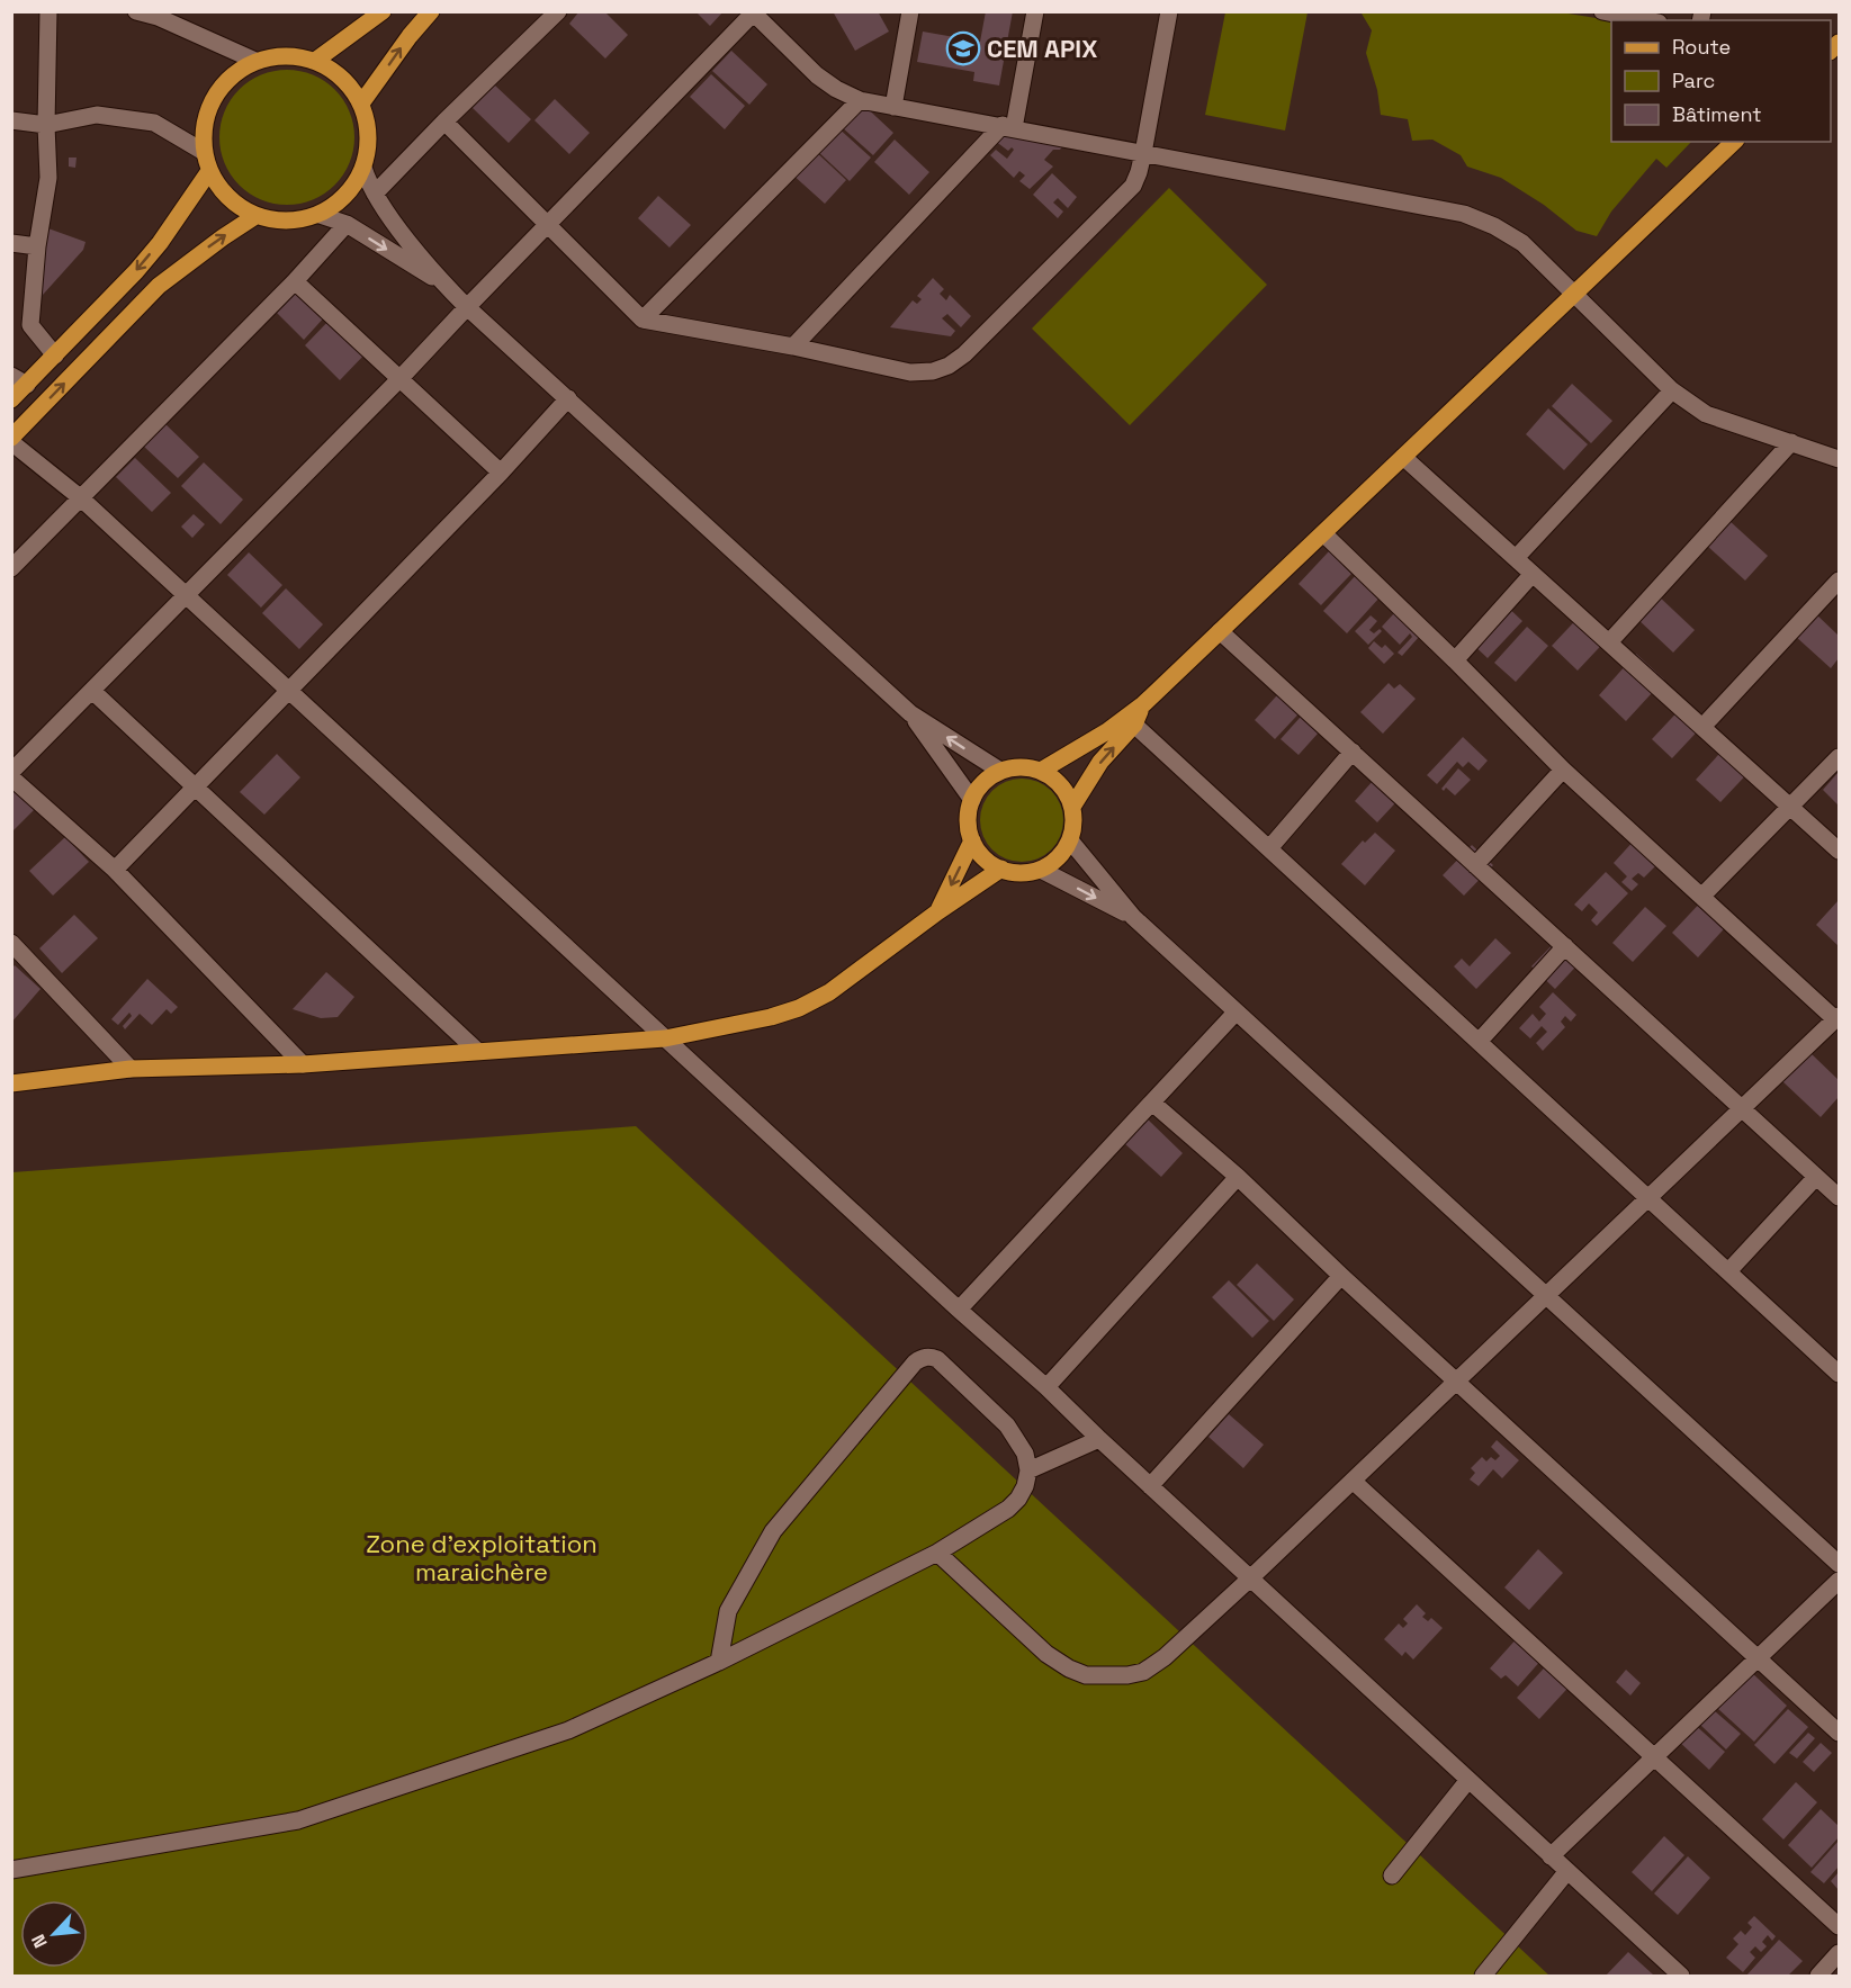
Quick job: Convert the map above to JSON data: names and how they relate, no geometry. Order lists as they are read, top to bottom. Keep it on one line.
{"parks":["Zone d'exploitation maraichère"],"places":{"school or university":["CEM APIX"]},"legend":["Route","Parc","Bâtiment"],"north":"bottom left"}
